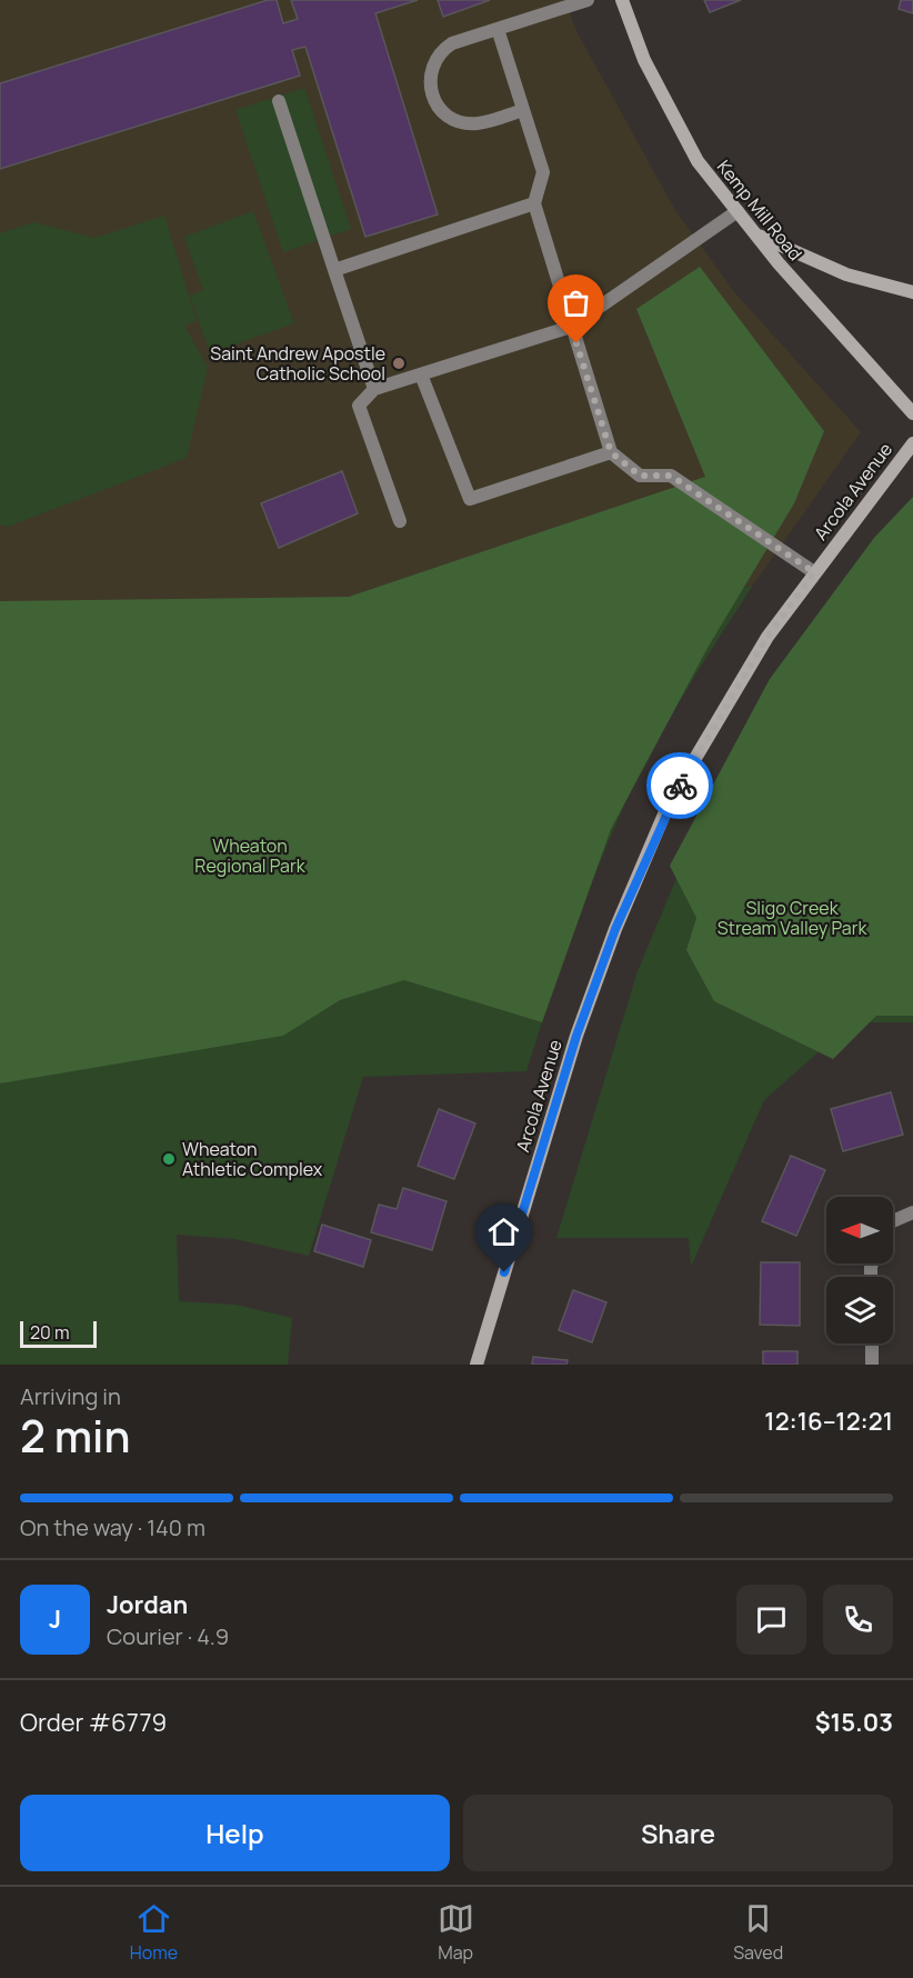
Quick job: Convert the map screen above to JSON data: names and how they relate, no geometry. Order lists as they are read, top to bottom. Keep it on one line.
{"streets":{"street":["Kemp Mill Road","Arcola Avenue"]},"parks":["Wheaton Regional Park","Sligo Creek Stream Valley Park"],"places":["Saint Andrew Apostle Catholic School","Wheaton Athletic Complex"],"scale_bar":"20 m","north":"left","page":{"scale":"20 m","heading":["2 min","Arriving in","12:16–12:21"],"panel":["Jordan","Courier · 4.9","Order #6779","$15.03"],"bar":"On the way · 140 m","round":"J","buttons":["Help","Share"],"tabs":["Home","Map","Saved"]}}
